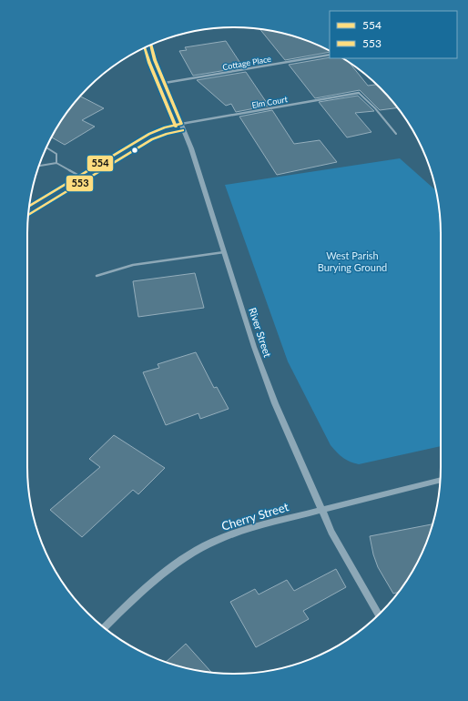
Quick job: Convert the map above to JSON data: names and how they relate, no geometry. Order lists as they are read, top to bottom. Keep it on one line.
{"streets":{"street":["Cottage Place","Elm Court","River Street","Cherry Street"]},"crossings":[["Cottage Place","River Street"],["Elm Court","River Street"],["River Street","Cherry Street"]],"parks":["West Parish Burying Ground"],"lines":["transit line 554","transit line 553"],"legend":["554","553"]}
